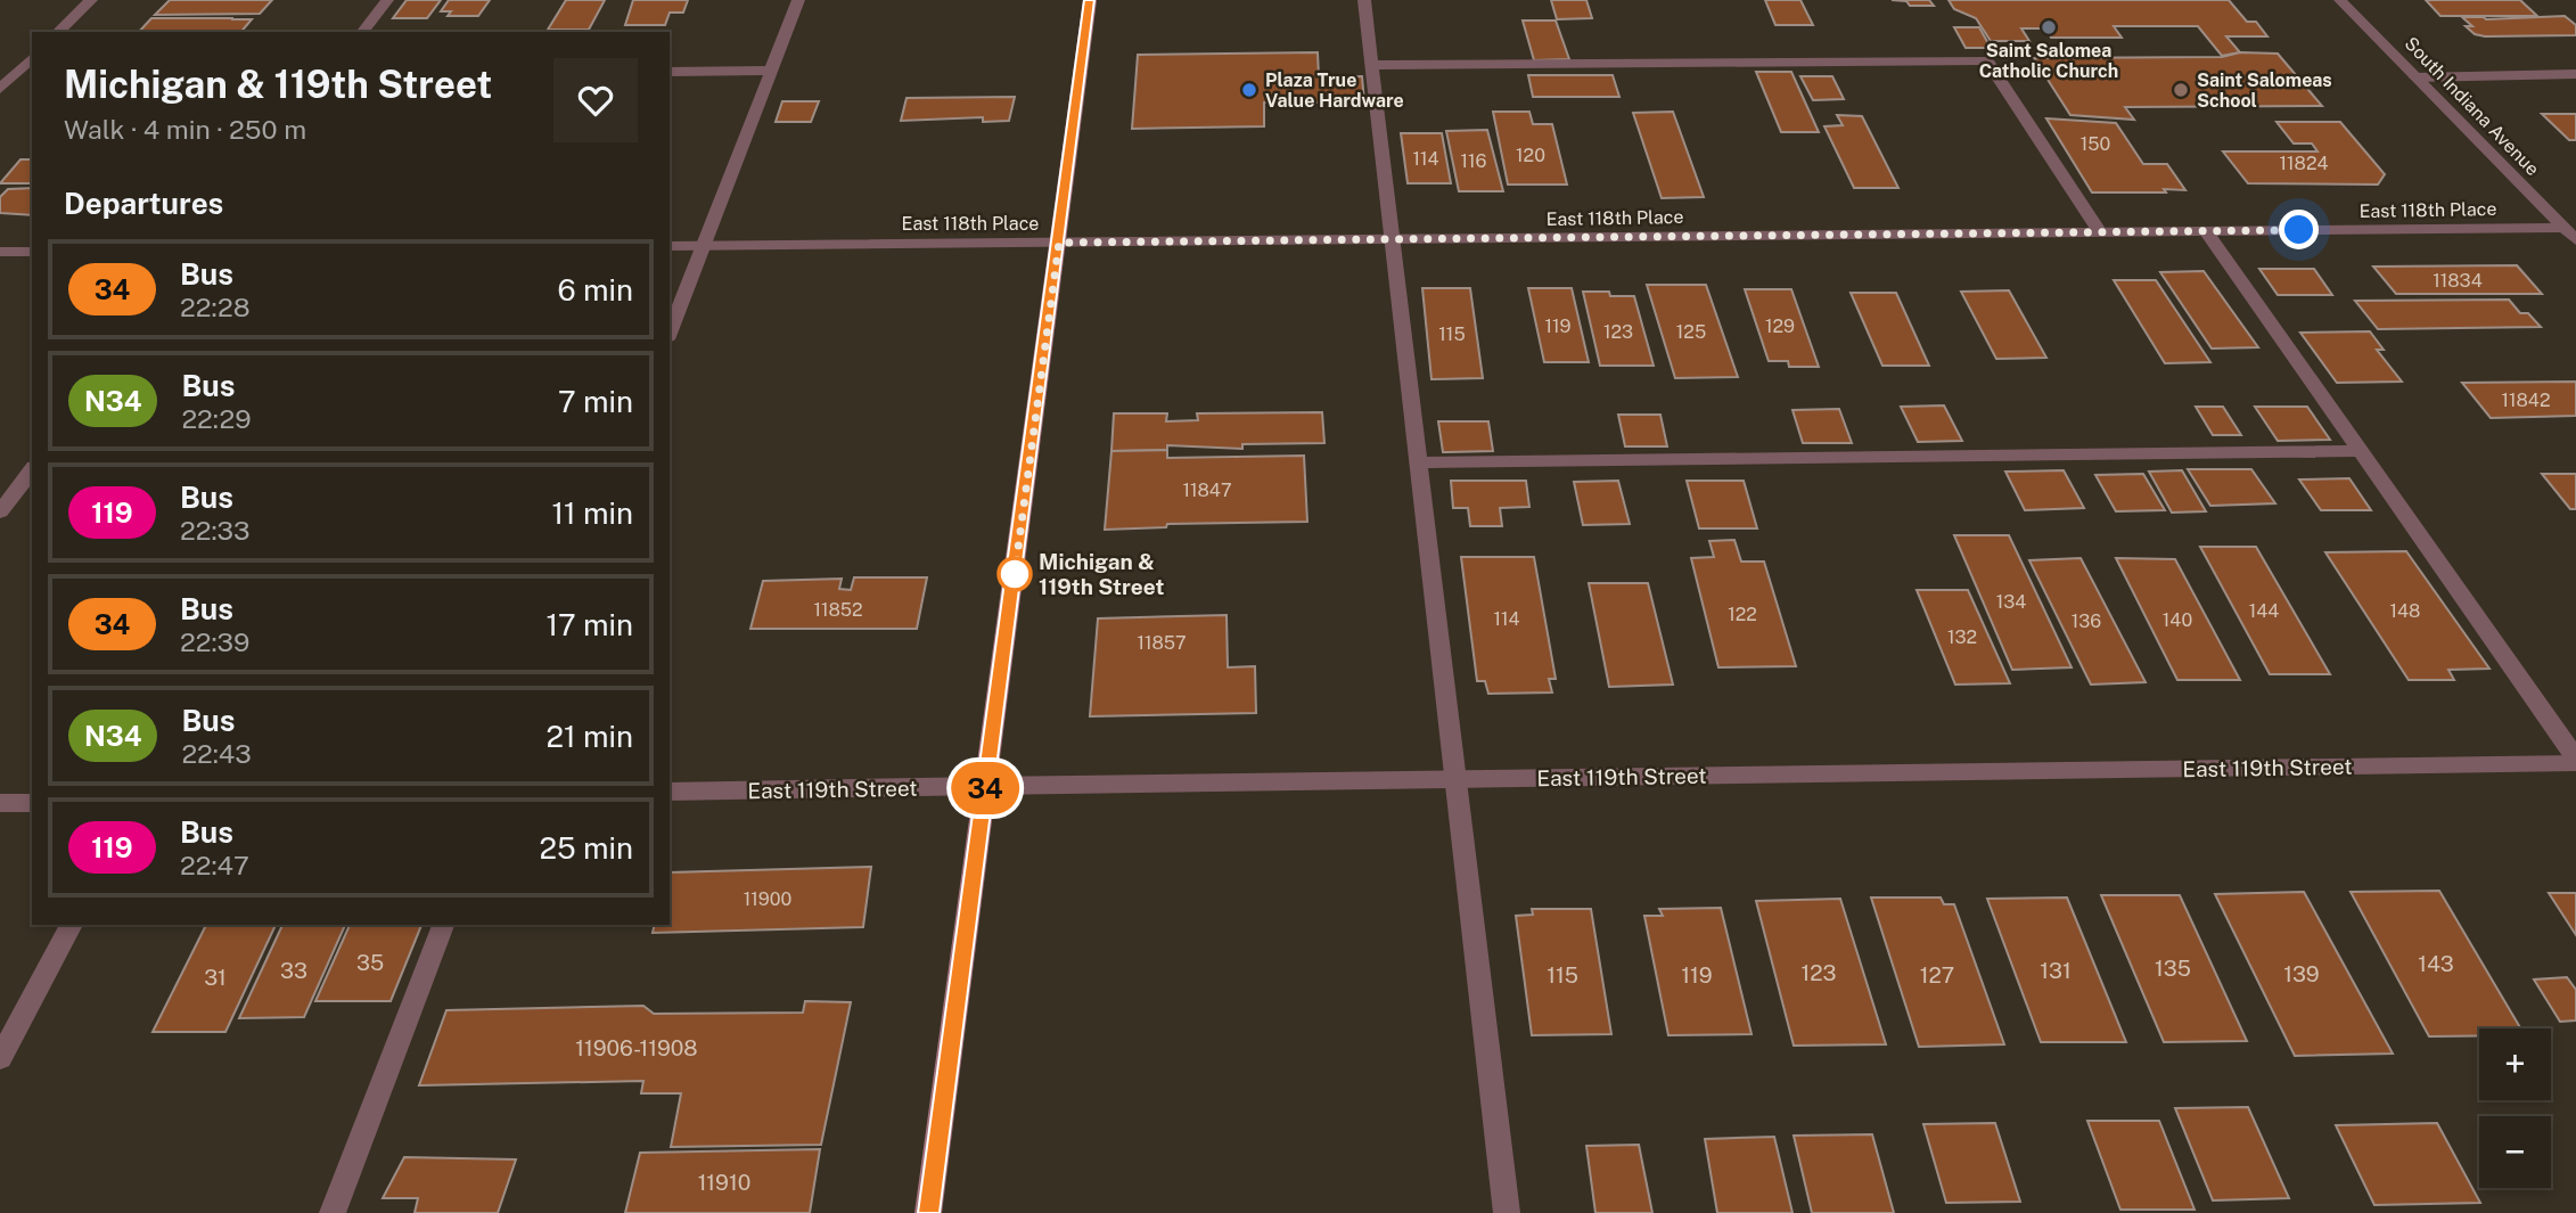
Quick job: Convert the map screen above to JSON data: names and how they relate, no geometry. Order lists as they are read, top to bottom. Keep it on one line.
{"streets":{"street":["South Indiana Avenue","East 118th Place","East 119th Street"]},"crossings":[["South Indiana Avenue","East 118th Place"]],"places":["Saint Salomea Catholic Church","Plaza True Value Hardware","Saint Salomeas School","Michigan & 119th Street"],"lines":["bus line 34"],"house_numbers":["150","120","114","116","11824","11834","119","129","123","125","115","11842","11847","134","11852","144","148","122","114","140","136","132","11857","11900","35","143","135","33","131","123","139","115","119","127","31","11906-11908","11910"],"page":{"on_map":"34","heading":[["Michigan & 119th Street","Walk · 4 min · 250 m"],"Departures"],"list":[{"mark":"34","name":"Bus","note":"22:28","value":"6 min"},{"mark":"N34","name":"Bus","note":"22:29","value":"7 min"},{"mark":"119","name":"Bus","note":"22:33","value":"11 min"},{"mark":"34","name":"Bus","note":"22:39","value":"17 min"},{"mark":"N34","name":"Bus","note":"22:43","value":"21 min"},{"mark":"119","name":"Bus","note":"22:47","value":"25 min"}],"map_buttons":["+","−"]}}
